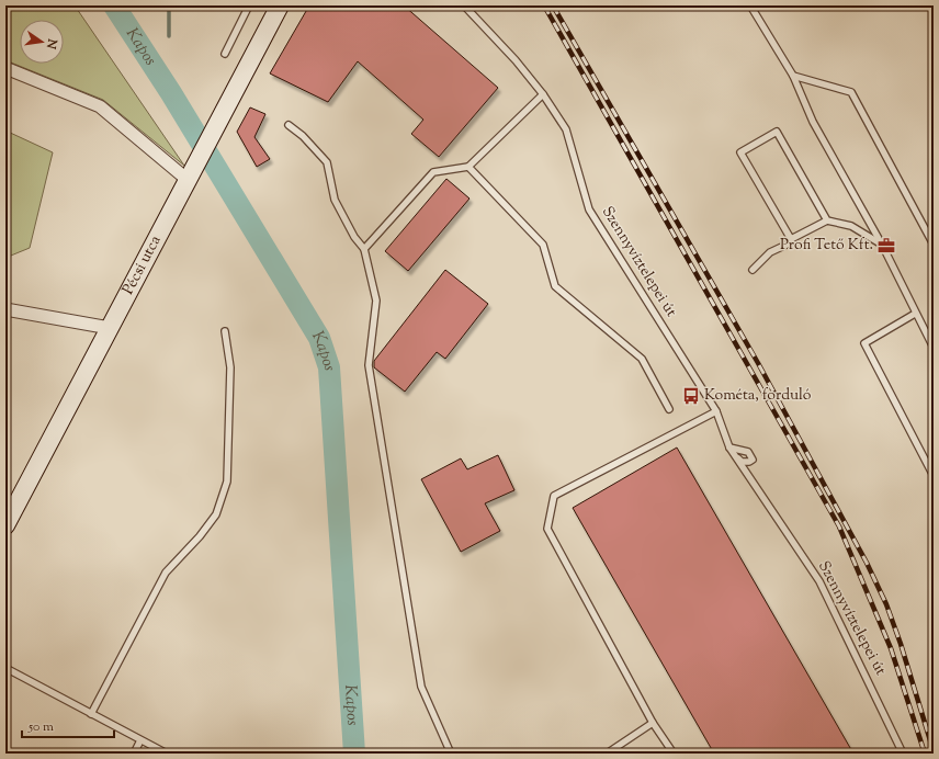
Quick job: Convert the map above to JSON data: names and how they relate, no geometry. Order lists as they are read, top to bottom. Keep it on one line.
{"streets":{"street":["Pécsi utca"],"lane":["Szennyvíztelepei út"]},"water":["Kapos"],"places":{"office":["Profi Tető Kft."],"bus stop":["Kométa, forduló"]},"scale_bar":"50 m","north":"right"}
